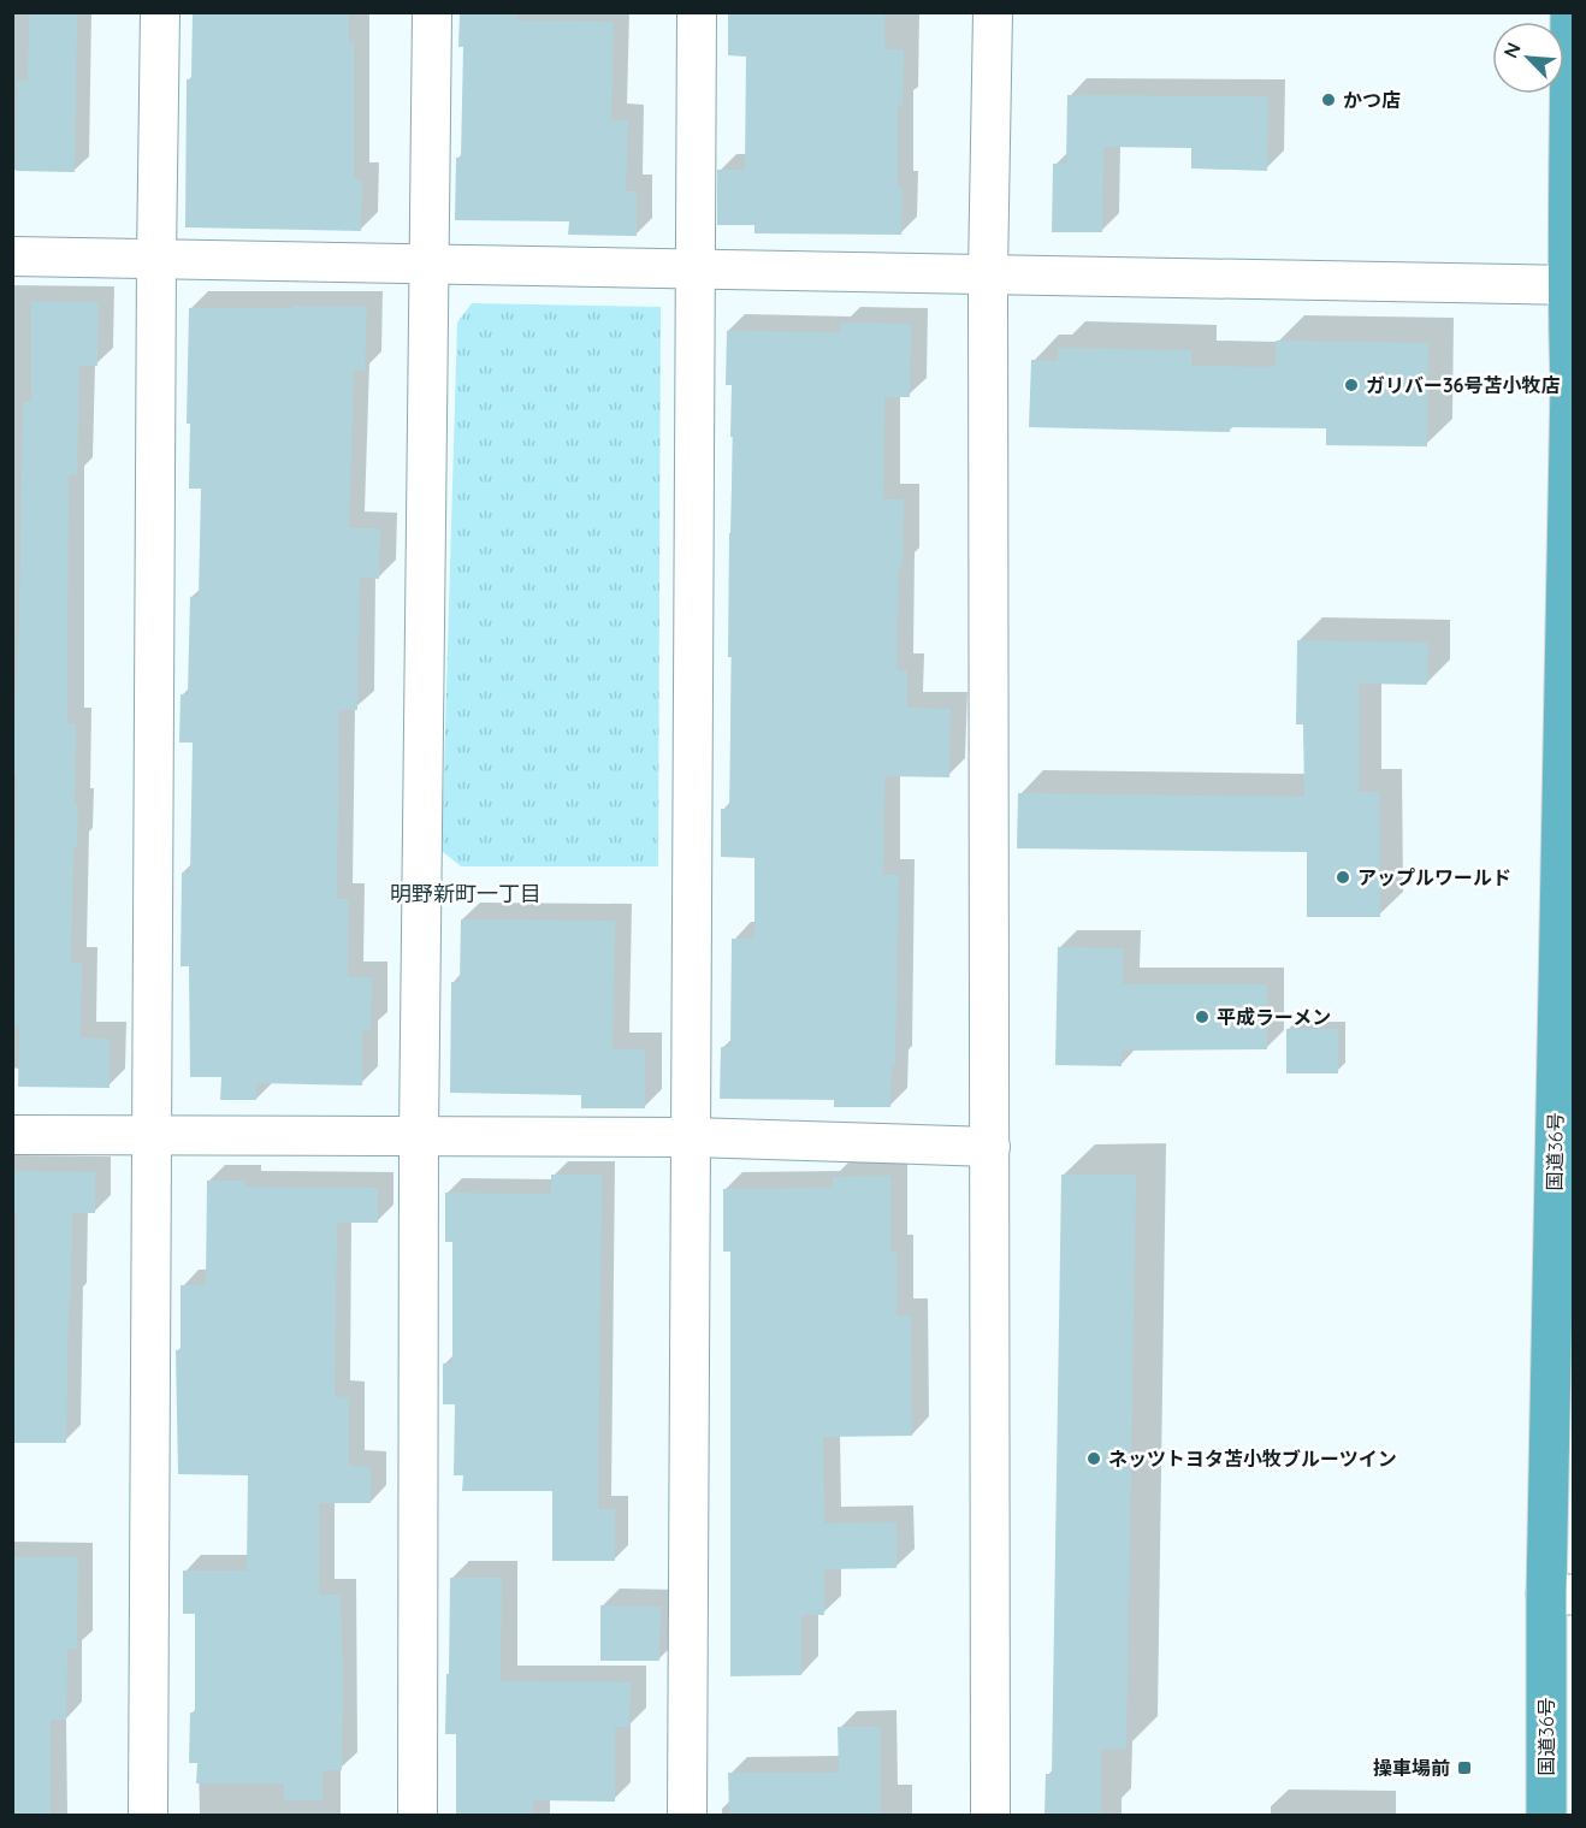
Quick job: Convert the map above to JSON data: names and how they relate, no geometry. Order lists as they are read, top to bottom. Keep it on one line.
{"streets":{"highway":["国道36号"]},"districts":["明野新町一丁目"],"places":{"other":["かつ店","ガリバー36号苫小牧店","アップルワールド","平成ラーメン","ネッツトヨタ苫小牧ブルーツイン"],"transit":["操車場前"]},"north":"top left"}
